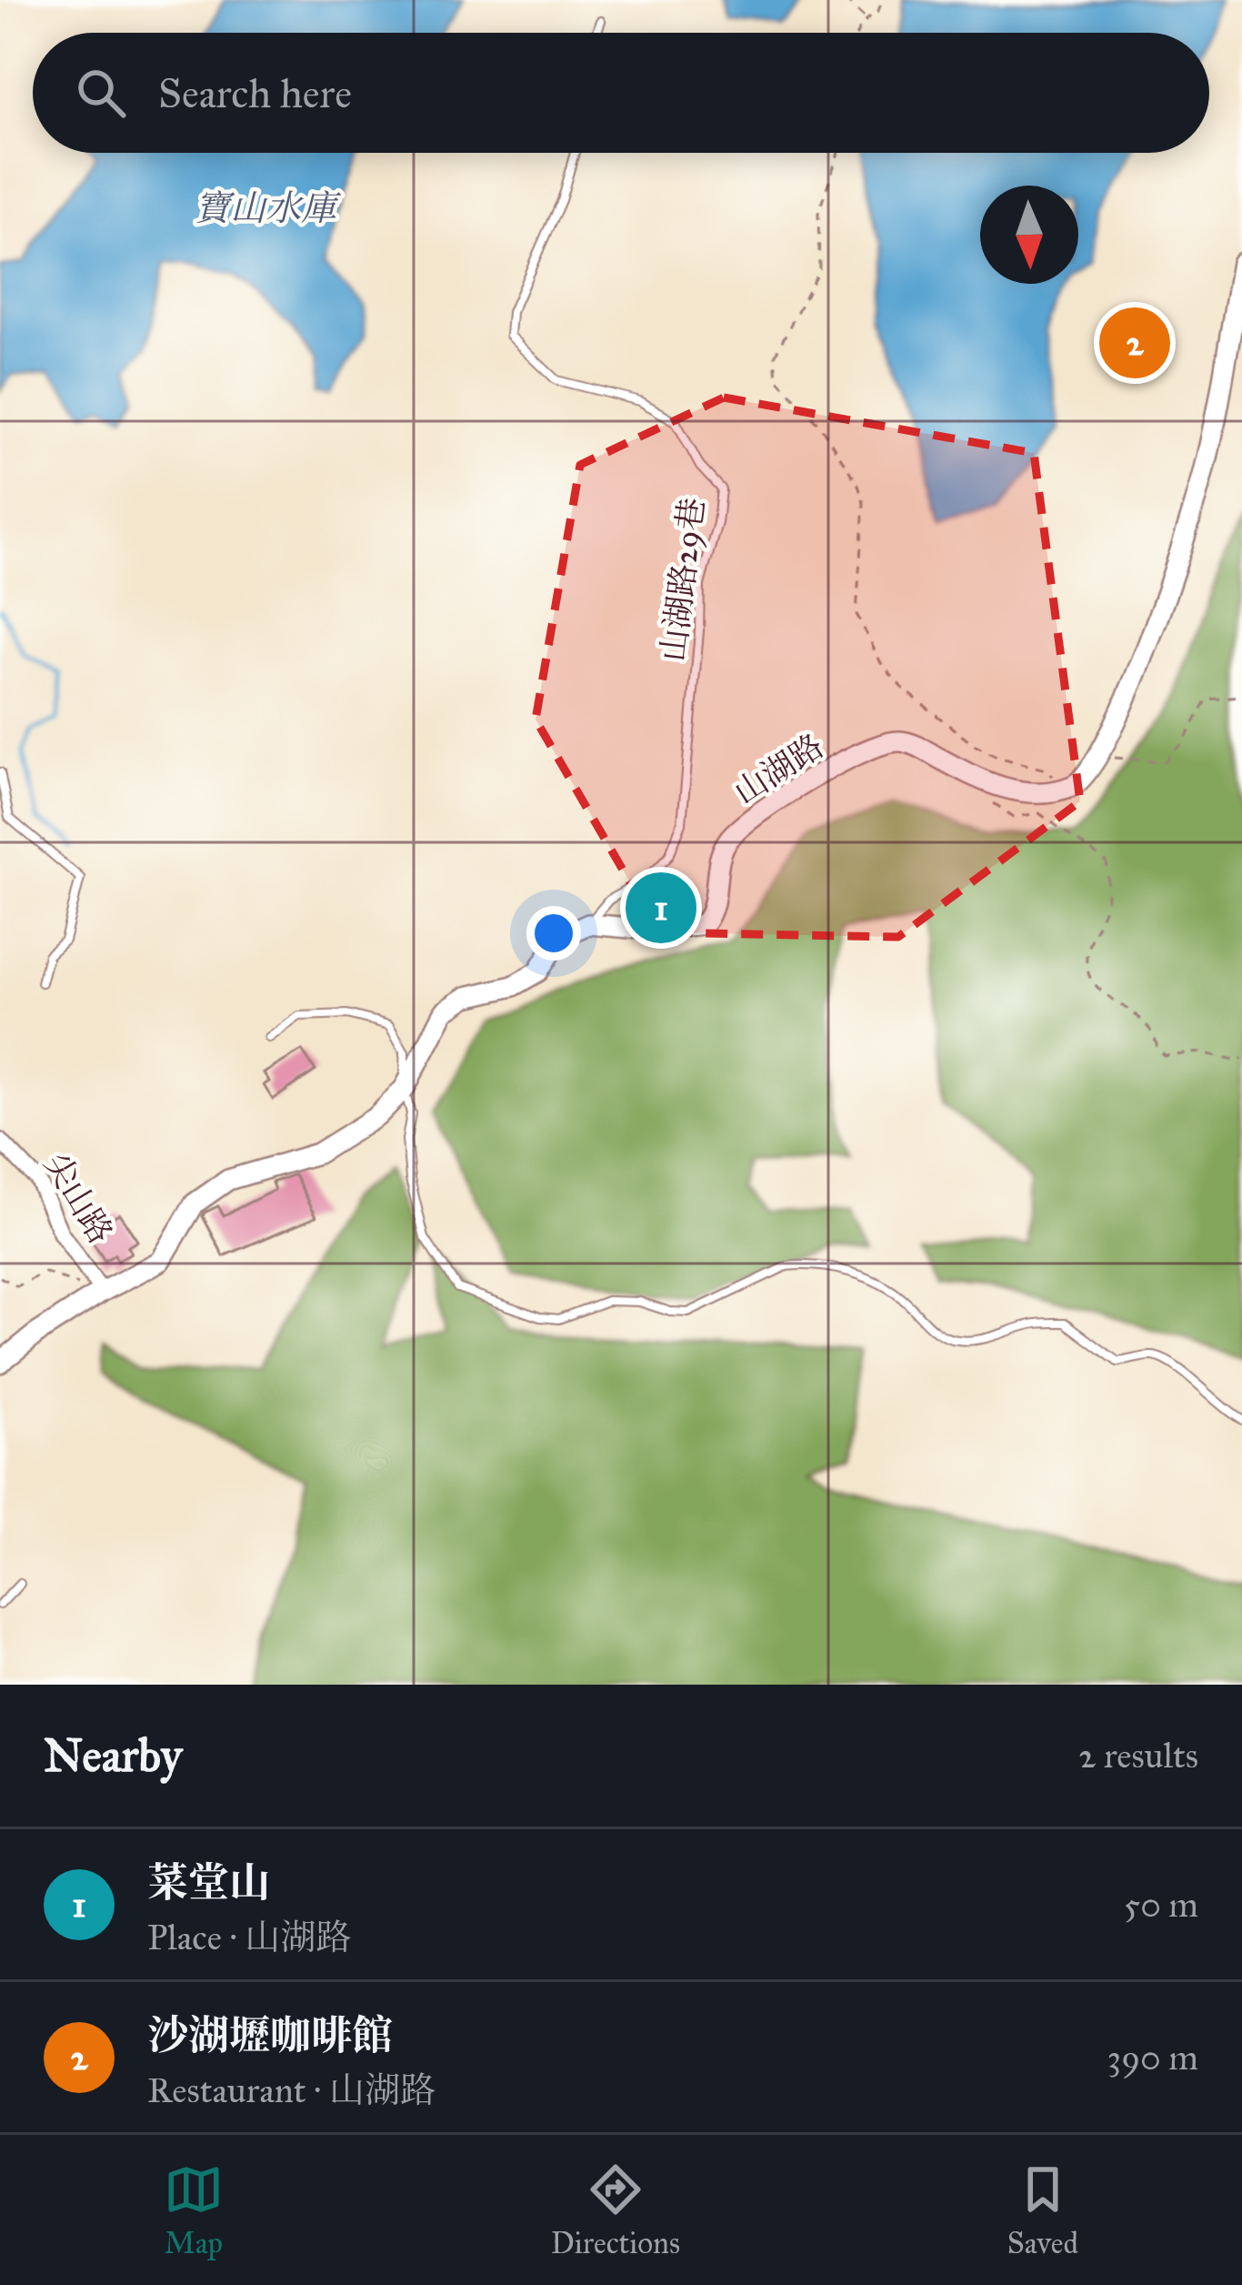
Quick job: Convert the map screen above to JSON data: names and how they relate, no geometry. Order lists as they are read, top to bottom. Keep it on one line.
{"streets":{"street":["山湖路","尖山路"],"lane":["山湖路29巷"]},"crossings":[["山湖路29巷","山湖路"]],"water":["寶山水庫"],"north":"bottom","page":{"search":"Search here","pins":["2","1"],"heading":["Nearby","2 results"],"list":[{"mark":"1","name":"菜堂山","note":"Place · 山湖路","value":"50 m"},{"mark":"2","name":"沙湖壢咖啡館","note":"Restaurant · 山湖路","value":"390 m"}],"nav":["Map","Directions","Saved"]}}
